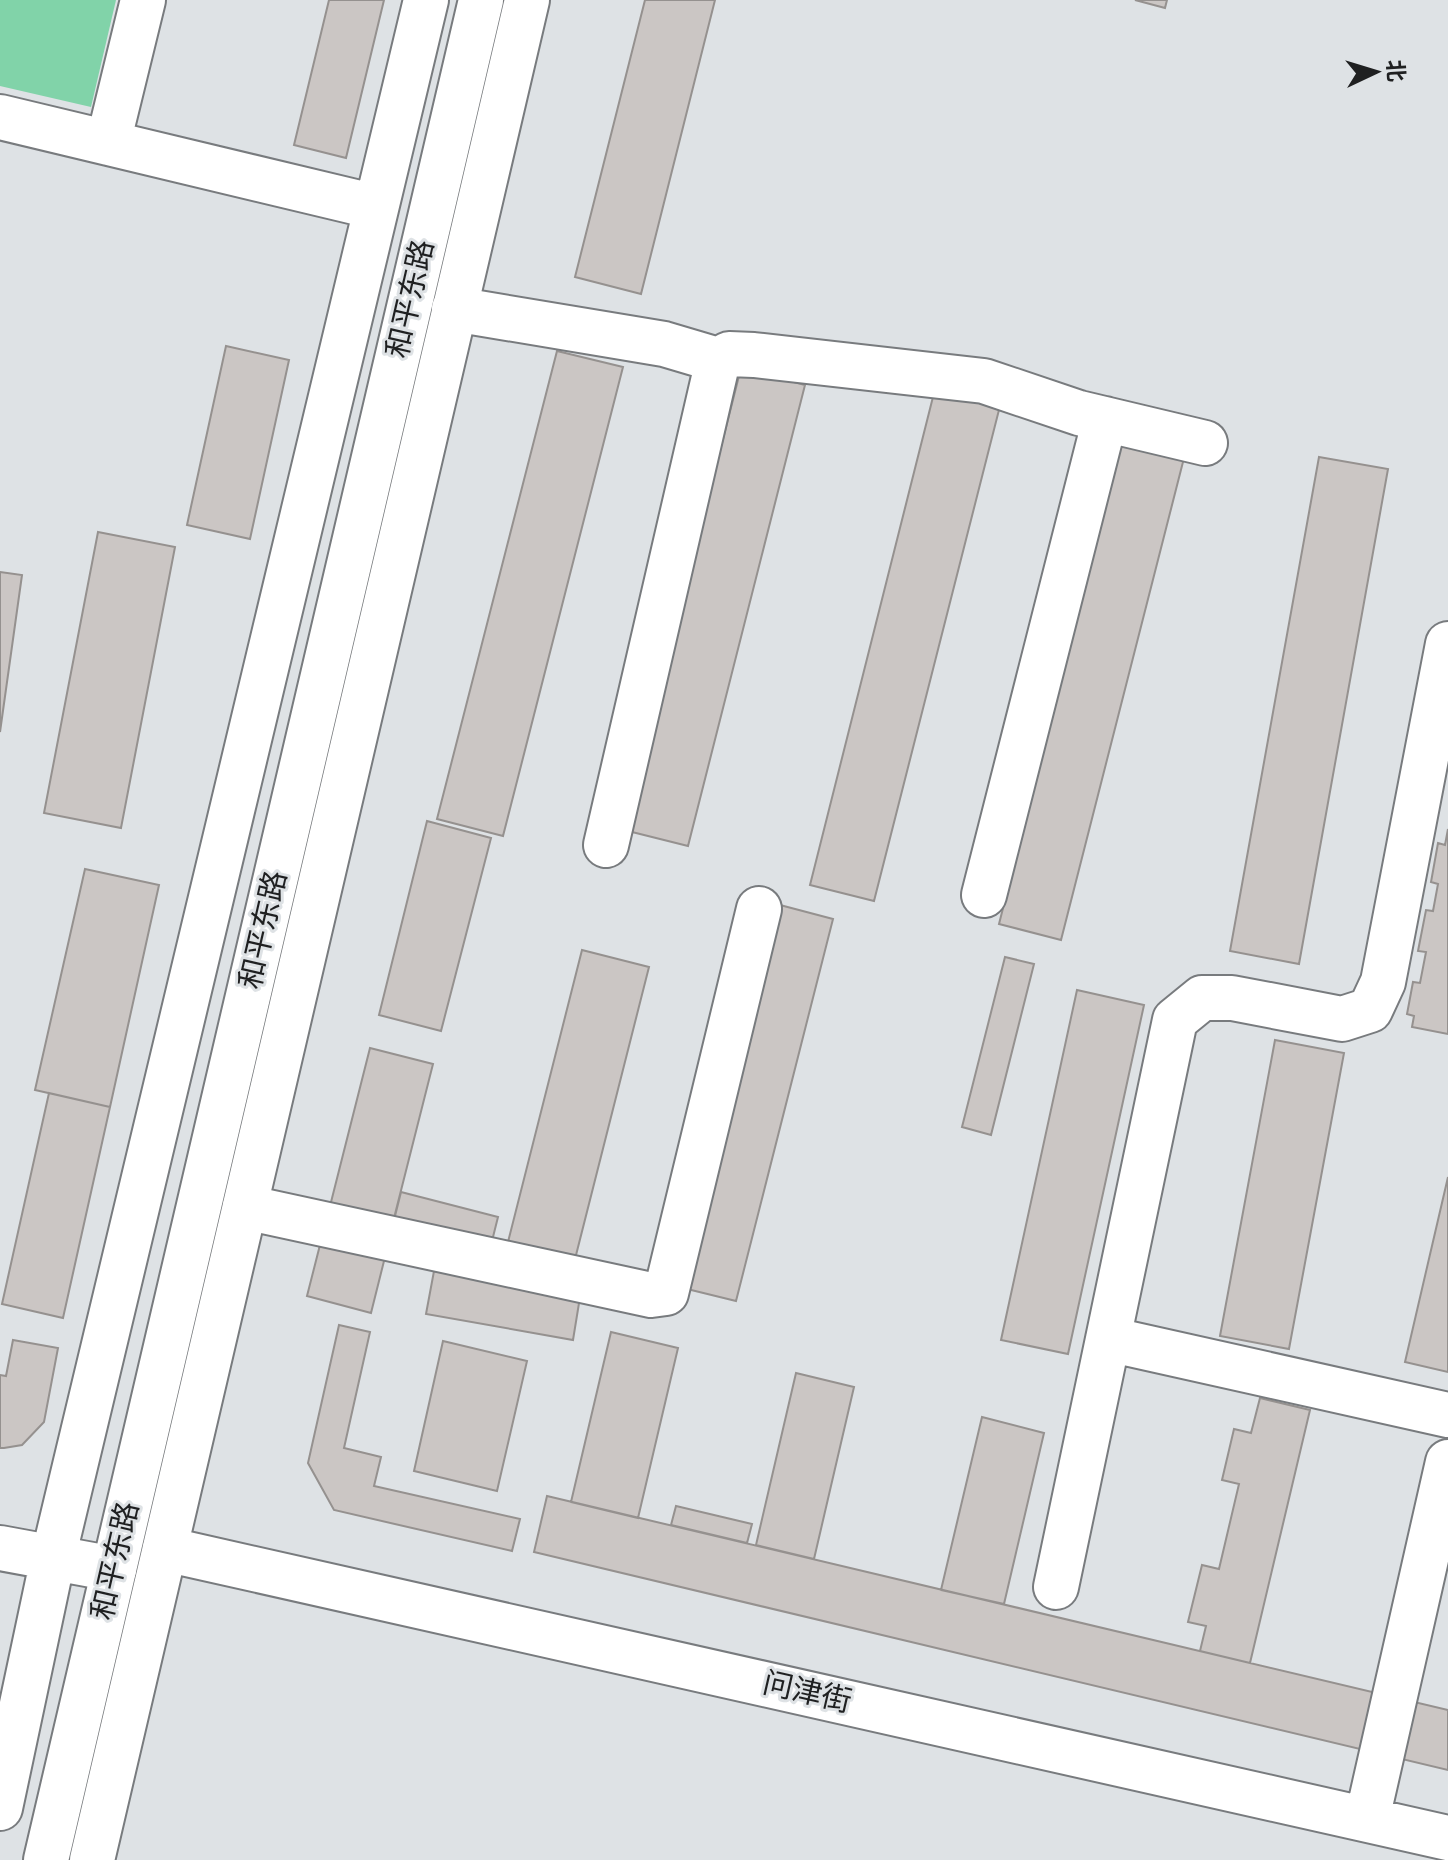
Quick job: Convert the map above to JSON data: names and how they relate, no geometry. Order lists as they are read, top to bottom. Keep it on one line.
{"streets":{"main road":["和平东路","问津街"]},"crossings":[["和平东路","问津街"]],"north":"right"}
